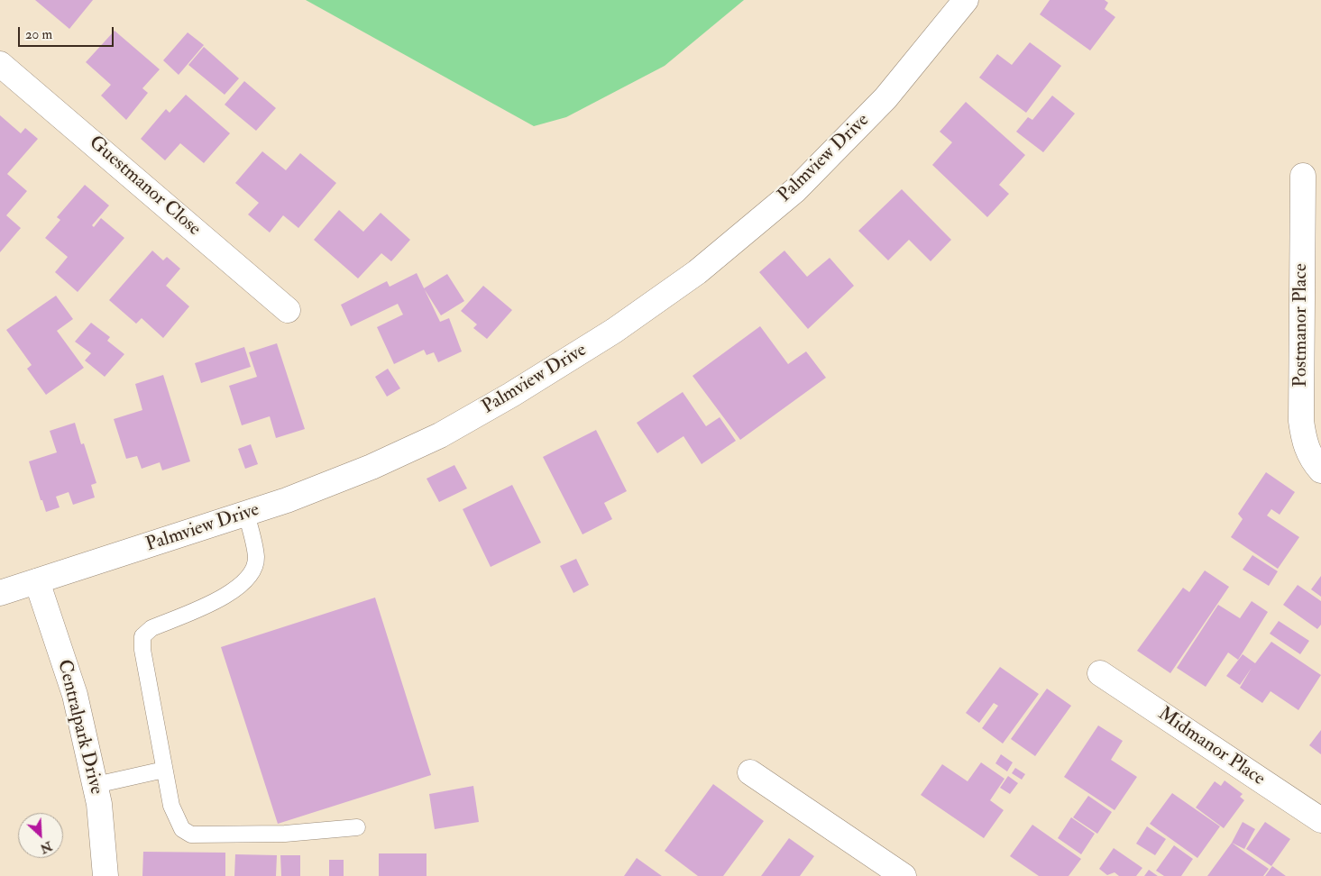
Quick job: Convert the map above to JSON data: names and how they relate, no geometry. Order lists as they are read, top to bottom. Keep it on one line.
{"streets":{"street":["Palmview Drive","Guestmanor Close","Postmanor Place","Centralpark Drive","Midmanor Place"]},"crossings":[["Palmview Drive","Centralpark Drive"]],"scale_bar":"20 m","north":"bottom right"}
